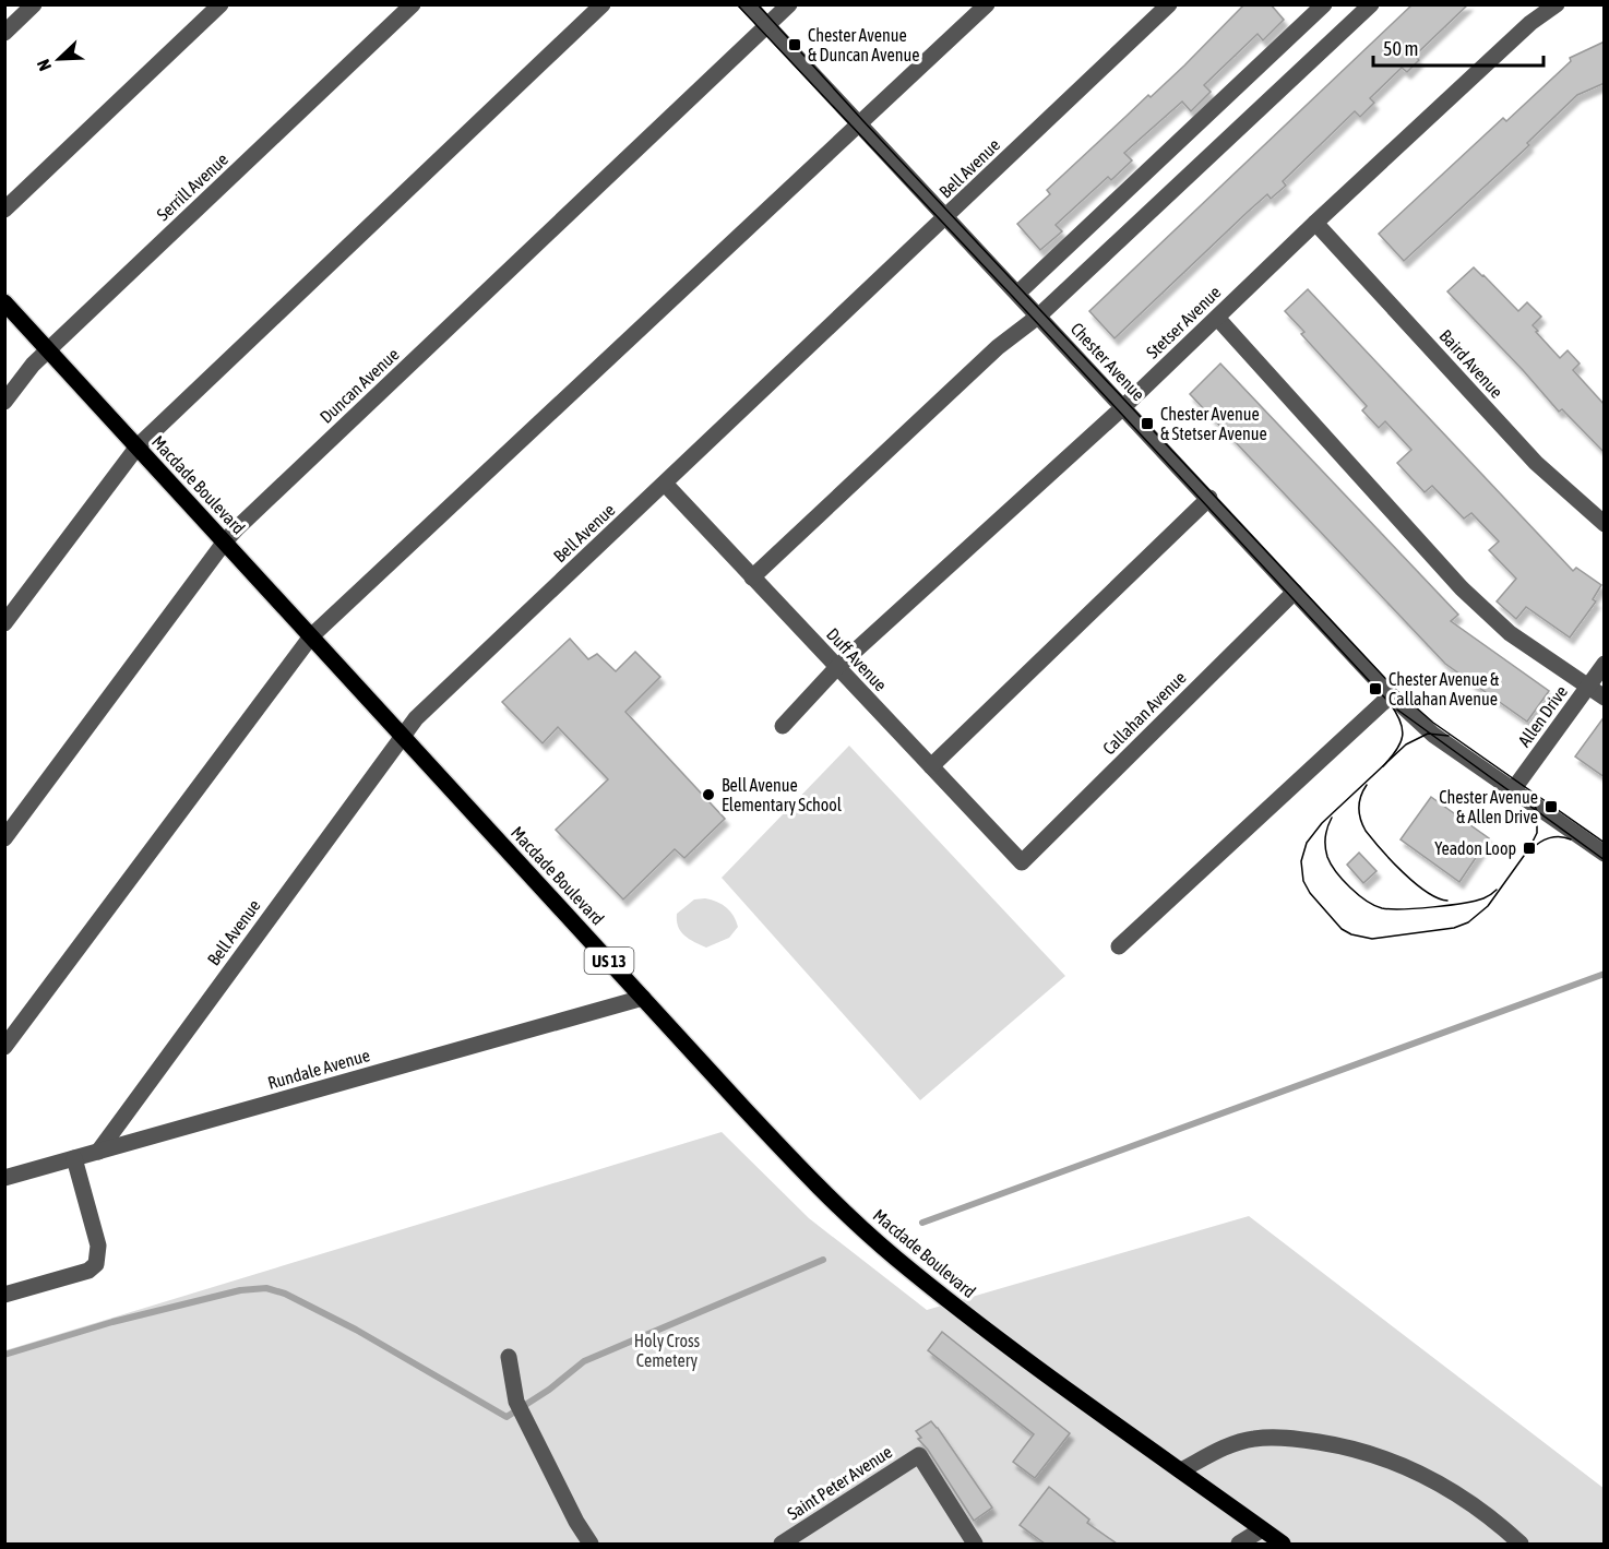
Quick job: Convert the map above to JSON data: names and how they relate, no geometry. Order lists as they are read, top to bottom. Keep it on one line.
{"streets":{"main road":["Macdade Boulevard","US 13"],"street":["Bell Avenue","Serrill Avenue","Stetser Avenue","Chester Avenue","Baird Avenue","Duncan Avenue","Duff Avenue","Callahan Avenue","Allen Drive","Rundale Avenue","Saint Peter Avenue"]},"crossings":[["Bell Avenue","Chester Avenue"],["Bell Avenue","Macdade Boulevard"],["Bell Avenue","Duff Avenue"],["Bell Avenue","Rundale Avenue"],["Serrill Avenue","Macdade Boulevard"],["Stetser Avenue","Chester Avenue"],["Stetser Avenue","Baird Avenue"],["Stetser Avenue","Duff Avenue"],["Chester Avenue","Duncan Avenue"],["Chester Avenue","Callahan Avenue"],["Chester Avenue","Allen Drive"],["Duncan Avenue","Macdade Boulevard"],["Macdade Boulevard","Rundale Avenue"],["Duff Avenue","Callahan Avenue"]],"parks":["Holy Cross Cemetery"],"places":{"transit":["Chester Avenue & Duncan Avenue","Chester Avenue & Stetser Avenue","Chester Avenue & Callahan Avenue","Chester Avenue & Allen Drive","Yeadon Loop"],"other":["Bell Avenue Elementary School"]},"scale_bar":"50 m","north":"bottom left"}
